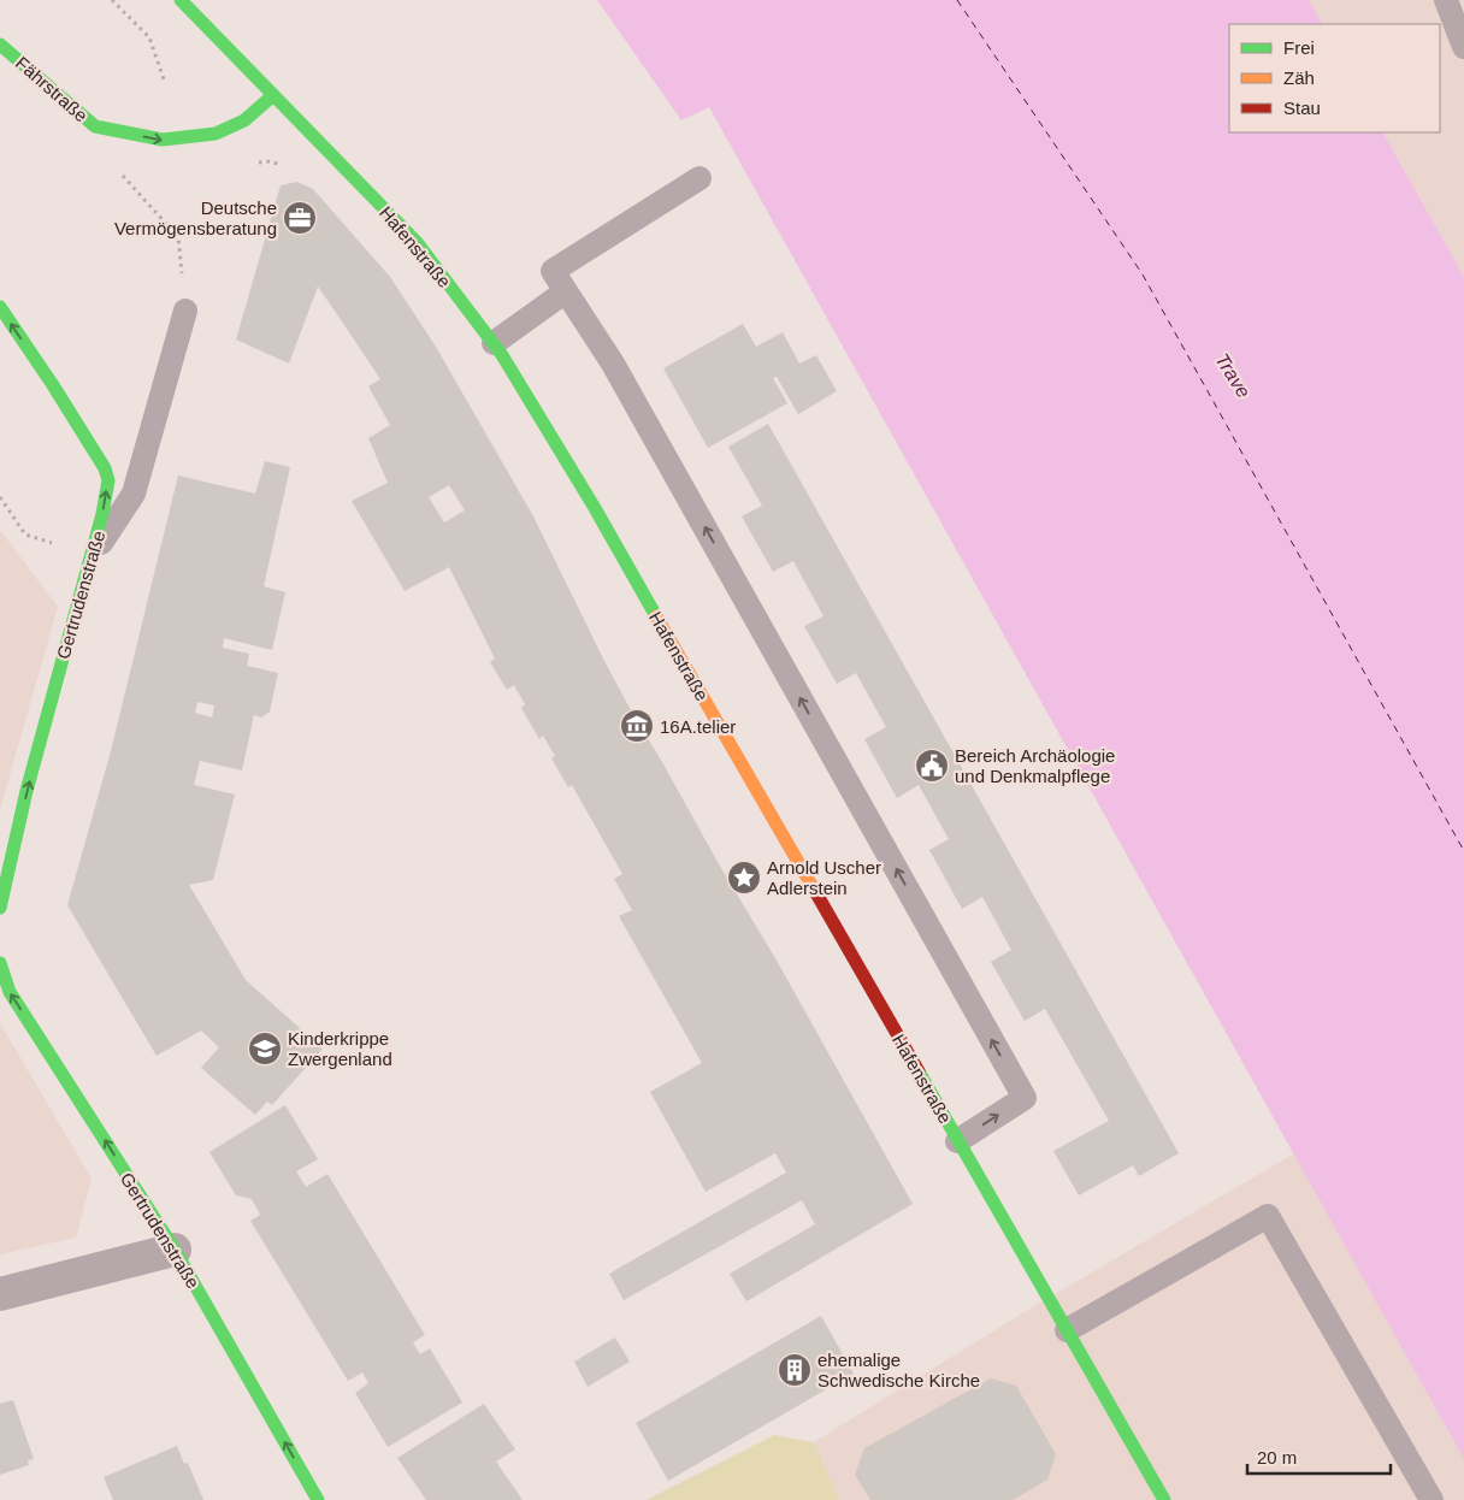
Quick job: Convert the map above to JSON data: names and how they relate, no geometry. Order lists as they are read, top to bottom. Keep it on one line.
{"streets":{"main road":["Fährstraße","Hafenstraße","Gertrudenstraße"]},"crossings":[["Fährstraße","Hafenstraße"]],"one_way":["Fährstraße","Gertrudenstraße"],"water":["Trave"],"places":{"office":["Deutsche Vermögensberatung"],"museum":["16A.telier"],"public building":["Bereich Archäologie und Denkmalpflege"],"place":["Arnold Uscher Adlerstein"],"school or university":["Kinderkrippe Zwergenland"],"building":["ehemalige Schwedische Kirche"]},"legend":["Frei","Zäh","Stau"],"scale_bar":"20 m"}
